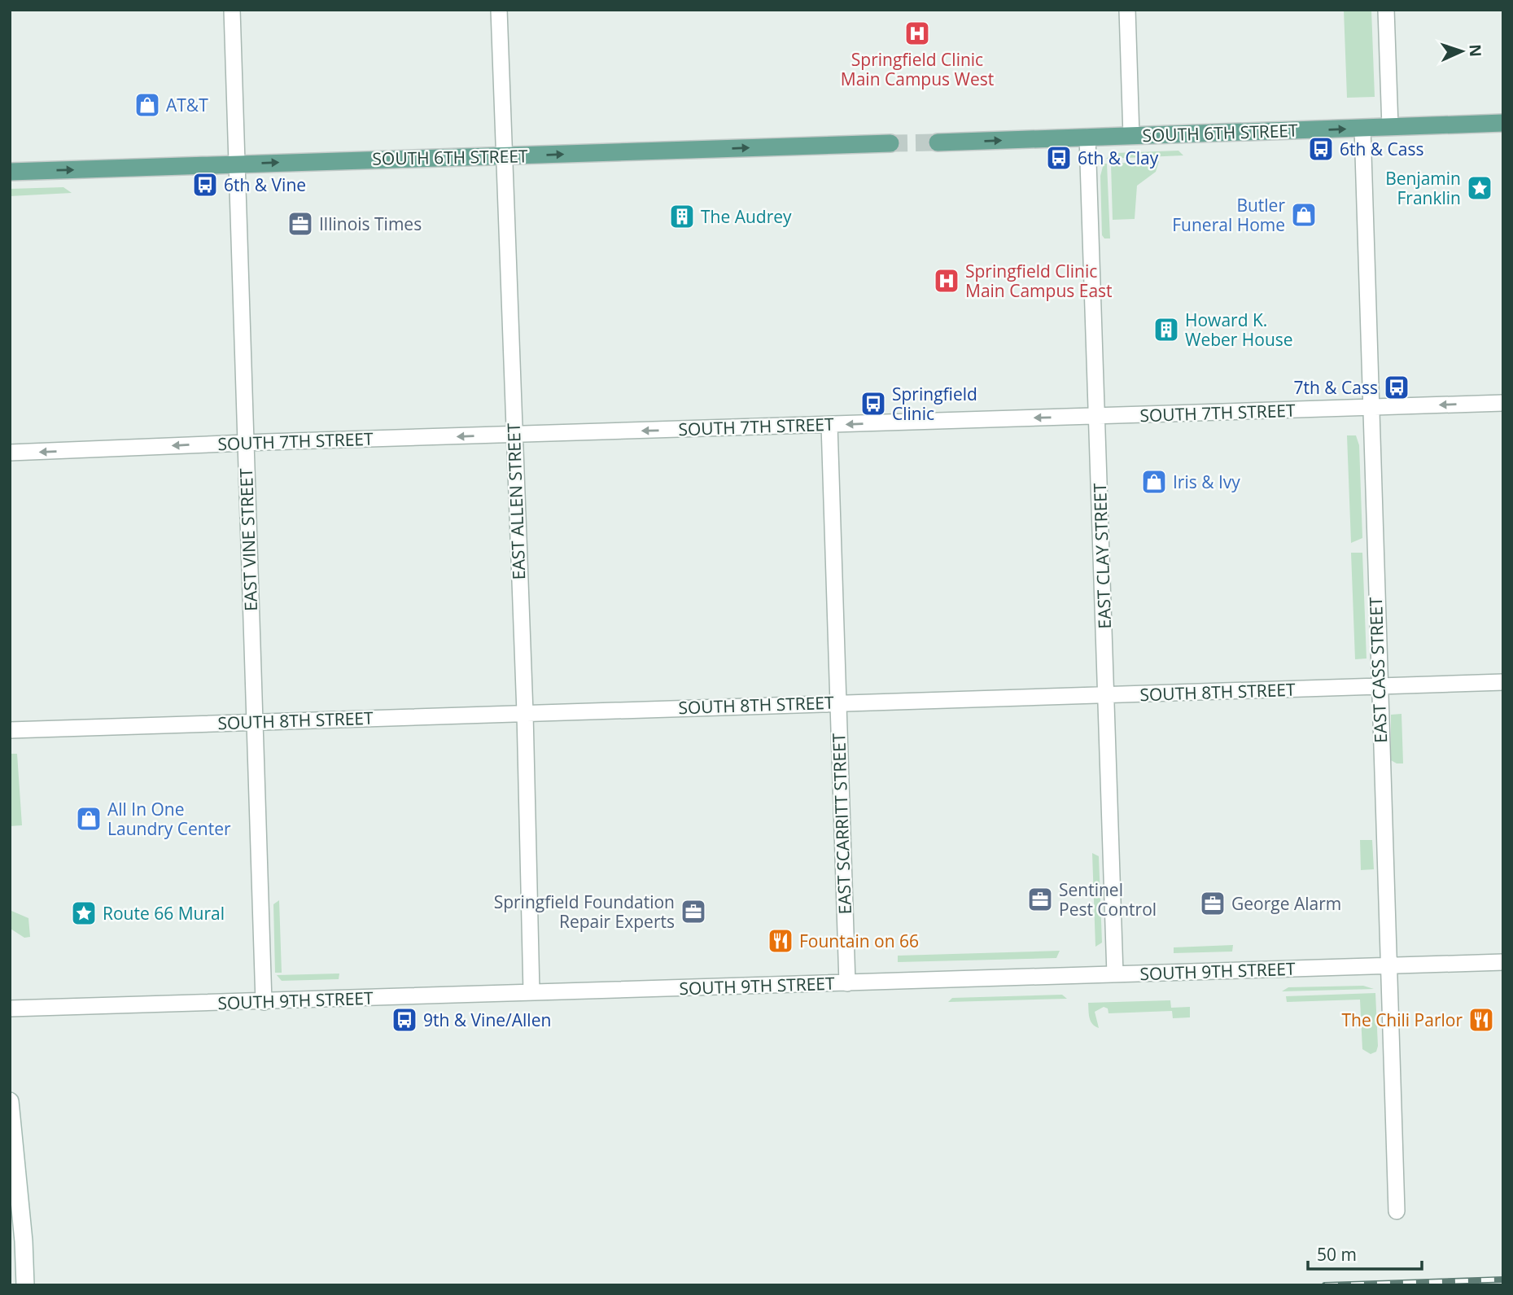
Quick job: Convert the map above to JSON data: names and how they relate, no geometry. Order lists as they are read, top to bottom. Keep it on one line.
{"streets":{"main road":["SOUTH 6TH STREET"],"street":["SOUTH 7TH STREET","EAST ALLEN STREET","EAST VINE STREET","EAST CLAY STREET","EAST CASS STREET","SOUTH 8TH STREET","EAST SCARRITT STREET","SOUTH 9TH STREET"]},"crossings":[["SOUTH 6TH STREET","EAST ALLEN STREET"],["SOUTH 6TH STREET","EAST VINE STREET"],["SOUTH 6TH STREET","EAST CLAY STREET"],["SOUTH 6TH STREET","EAST CASS STREET"],["SOUTH 7TH STREET","EAST ALLEN STREET"],["SOUTH 7TH STREET","EAST VINE STREET"],["SOUTH 7TH STREET","EAST CLAY STREET"],["SOUTH 7TH STREET","EAST CASS STREET"],["SOUTH 7TH STREET","EAST SCARRITT STREET"],["EAST ALLEN STREET","SOUTH 8TH STREET"],["EAST ALLEN STREET","SOUTH 9TH STREET"],["EAST VINE STREET","SOUTH 8TH STREET"],["EAST VINE STREET","SOUTH 9TH STREET"],["EAST CLAY STREET","SOUTH 8TH STREET"],["EAST CLAY STREET","SOUTH 9TH STREET"],["EAST CASS STREET","SOUTH 8TH STREET"],["EAST CASS STREET","SOUTH 9TH STREET"],["SOUTH 8TH STREET","EAST SCARRITT STREET"],["EAST SCARRITT STREET","SOUTH 9TH STREET"]],"one_way":["SOUTH 6TH STREET","SOUTH 7TH STREET"],"places":{"hospital":["Springfield Clinic Main Campus West","Springfield Clinic Main Campus East"],"shop":["AT&T","Butler Funeral Home","Iris & Ivy","All In One Laundry Center"],"bus stop":["6th & Cass","6th & Clay","6th & Vine","7th & Cass","Springfield Clinic","9th & Vine/Allen"],"place":["Benjamin Franklin","Route 66 Mural"],"building":["The Audrey","Howard K. Weber House"],"office":["Illinois Times","Sentinel Pest Control","George Alarm","Springfield Foundation Repair Experts"],"restaurant":["Fountain on 66","The Chili Parlor"]},"scale_bar":"50 m","north":"right"}
